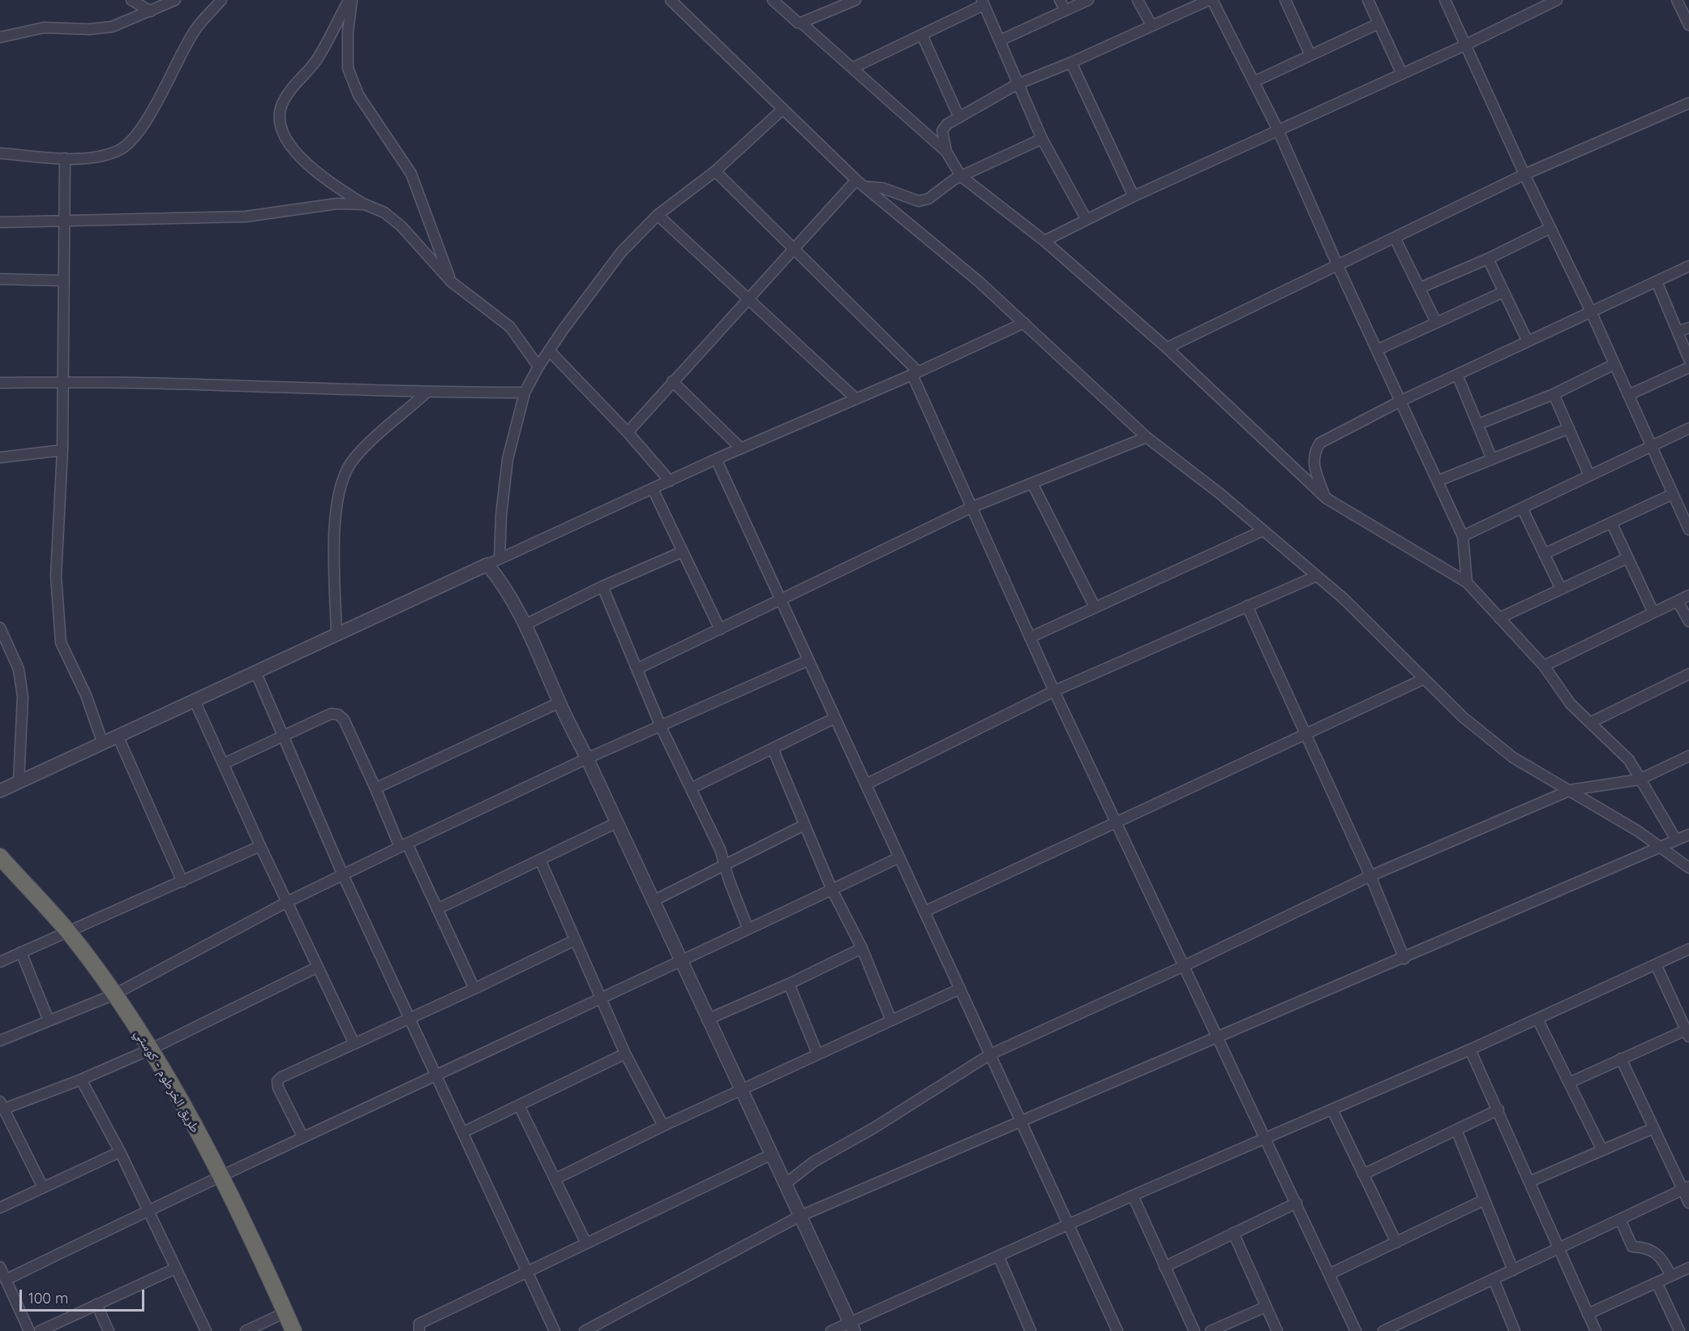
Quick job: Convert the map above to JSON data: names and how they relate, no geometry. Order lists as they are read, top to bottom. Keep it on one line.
{"streets":{"highway":["طريق الخرطوم - كوستي"]},"scale_bar":"100 m"}
